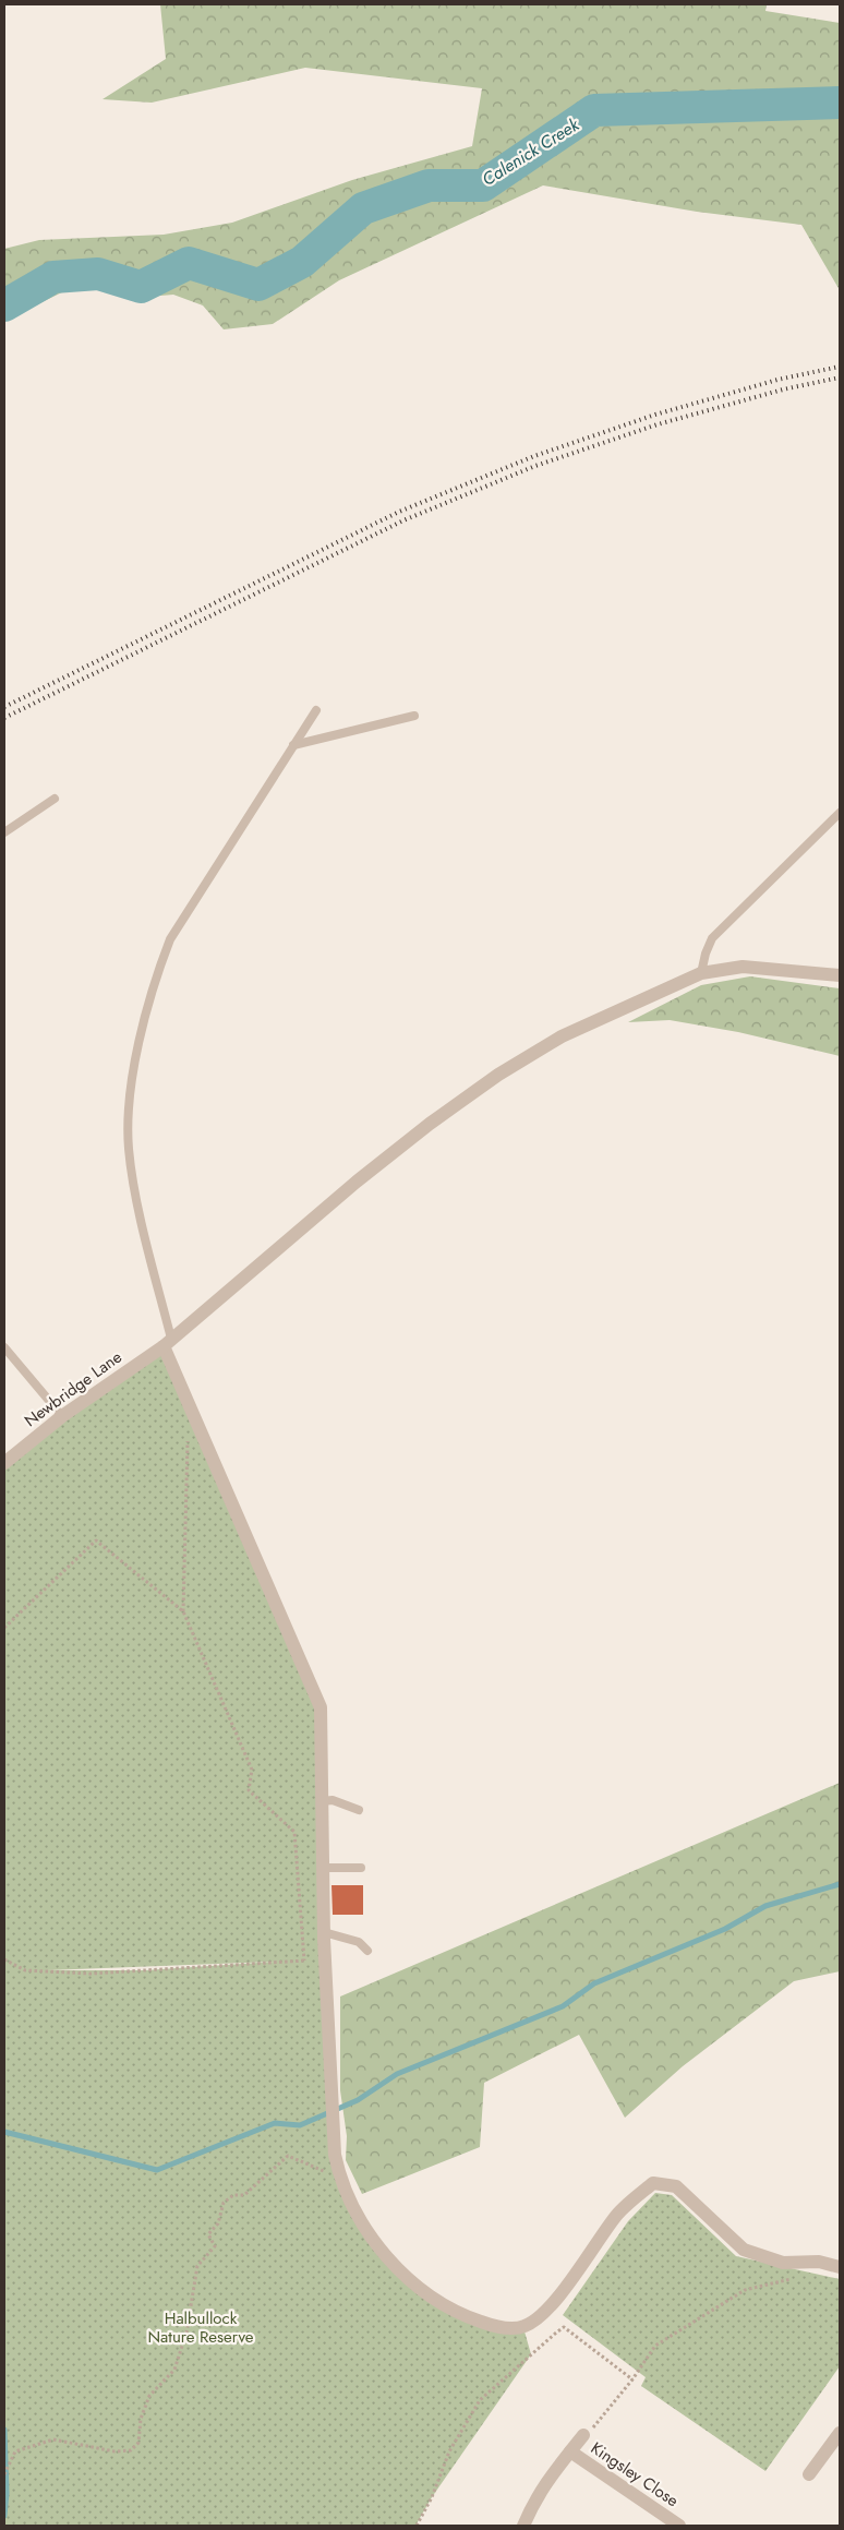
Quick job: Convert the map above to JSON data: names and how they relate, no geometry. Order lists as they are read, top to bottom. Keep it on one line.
{"streets":{"street":["Newbridge Lane","Kingsley Close"]},"water":["Calenick Creek"],"parks":["Halbullock Nature Reserve"]}
